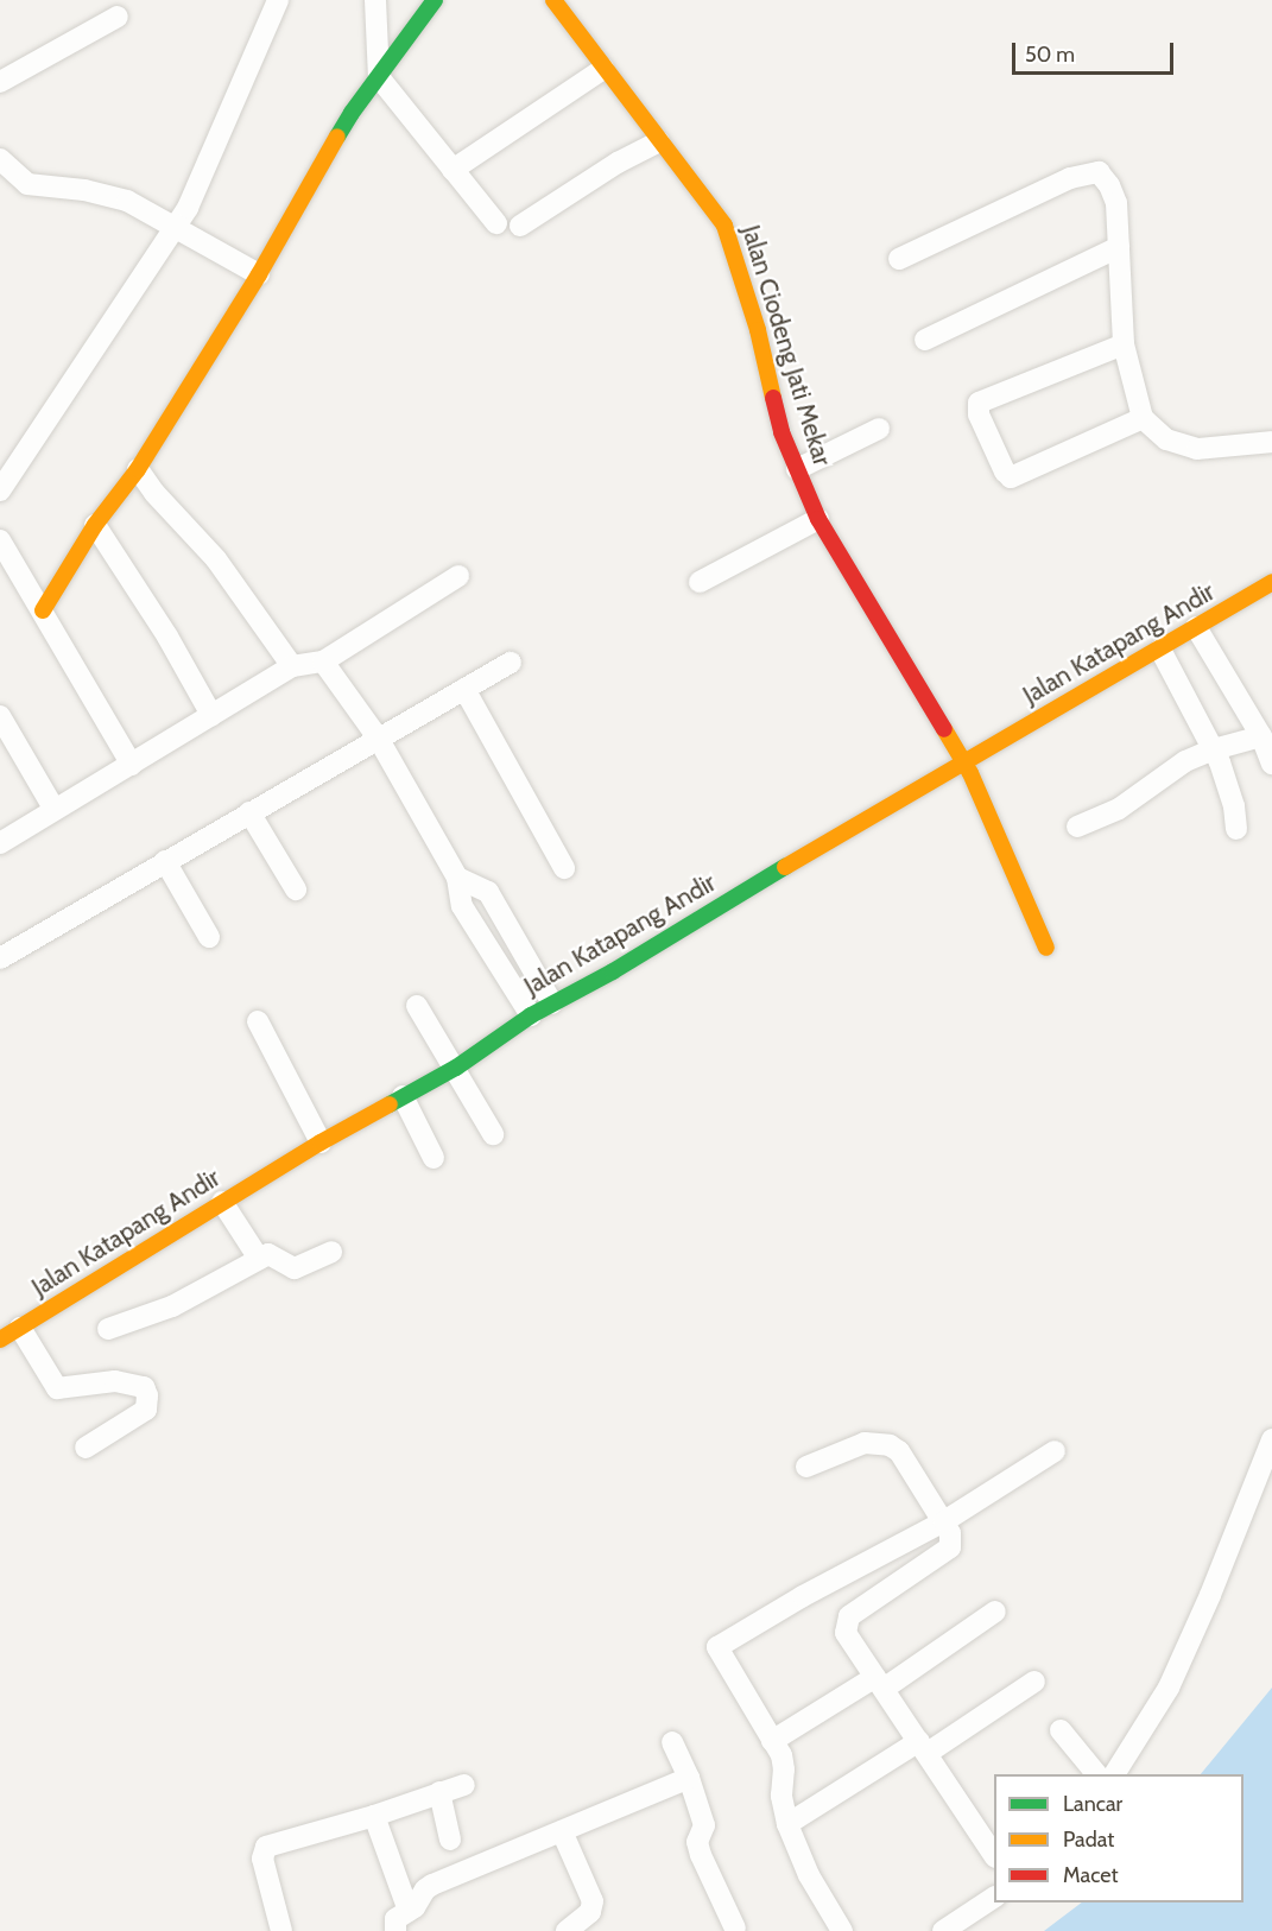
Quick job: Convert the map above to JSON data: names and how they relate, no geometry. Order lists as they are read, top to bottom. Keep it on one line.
{"streets":{"street":["Jalan Ciodeng Jati Mekar","Jalan Katapang Andir"]},"crossings":[["Jalan Ciodeng Jati Mekar","Jalan Katapang Andir"]],"legend":["Lancar","Padat","Macet"],"scale_bar":"50 m"}
